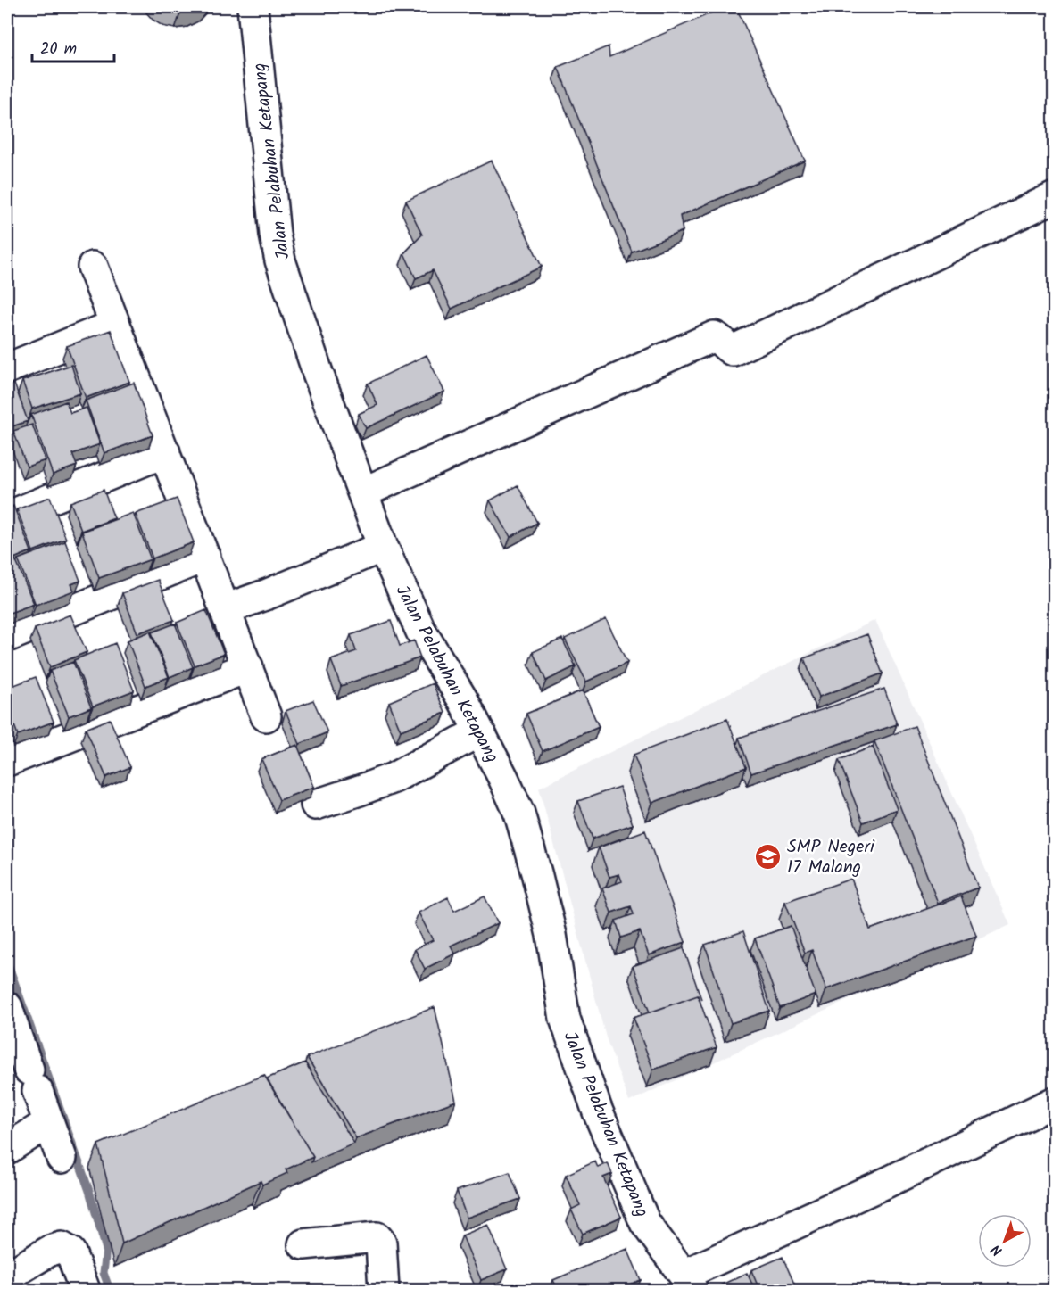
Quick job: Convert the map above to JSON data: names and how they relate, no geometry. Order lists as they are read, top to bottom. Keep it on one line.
{"streets":{"street":["Jalan Pelabuhan Ketapang"]},"places":{"school or university":["SMP Negeri 17 Malang"]},"scale_bar":"20 m","north":"bottom left"}
